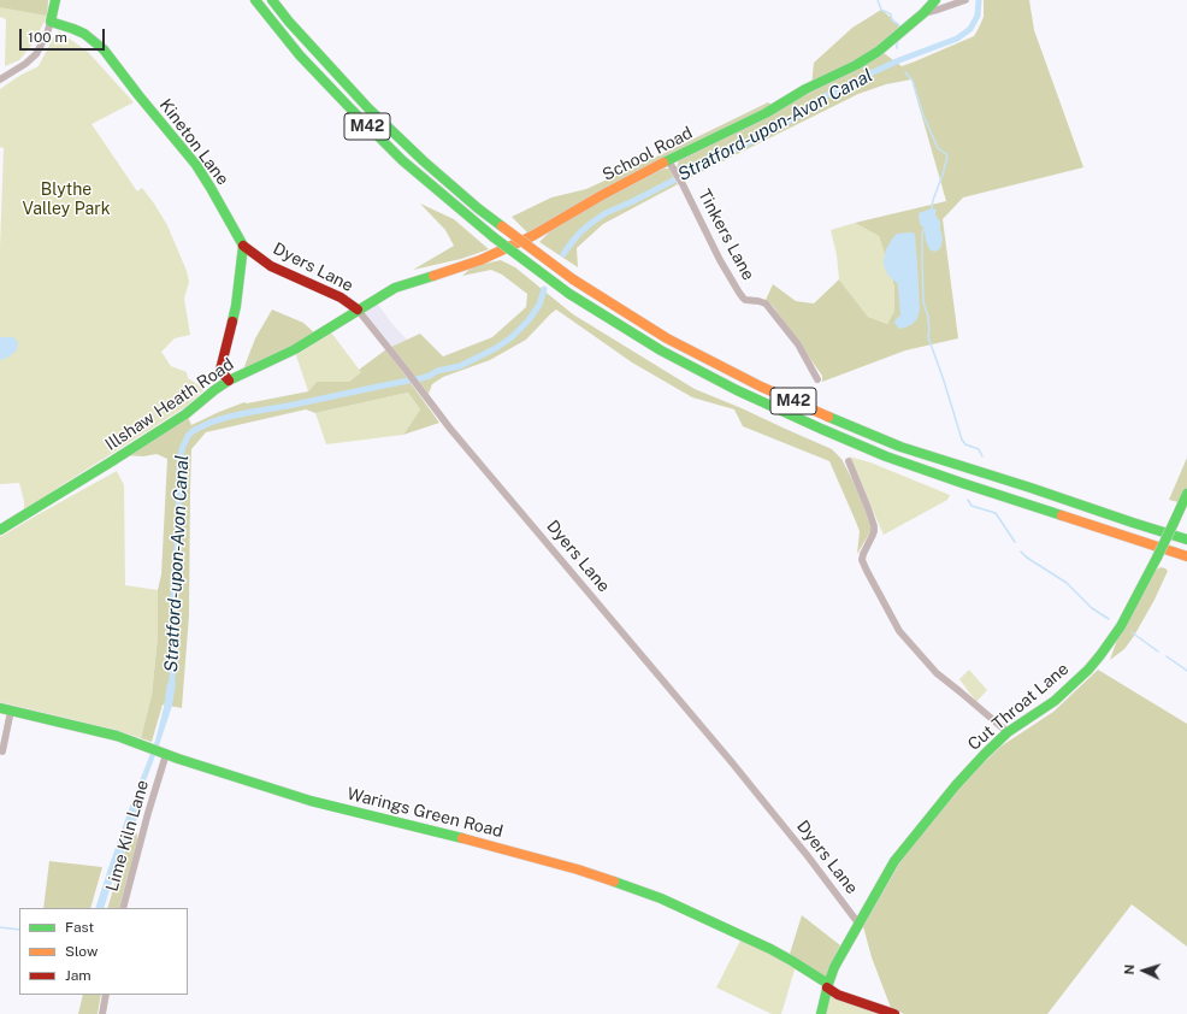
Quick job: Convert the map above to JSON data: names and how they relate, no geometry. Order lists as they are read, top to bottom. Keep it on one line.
{"streets":{"main road":["M42","Kineton Lane","School Road","Dyers Lane","Illshaw Heath Road","Cut Throat Lane","Warings Green Road"],"street":["Tinkers Lane","Lime Kiln Lane"]},"crossings":[["Kineton Lane","Dyers Lane"],["School Road","Tinkers Lane"],["School Road","Dyers Lane"],["School Road","Illshaw Heath Road"],["Dyers Lane","Illshaw Heath Road"],["Dyers Lane","Cut Throat Lane"],["Cut Throat Lane","Warings Green Road"],["Warings Green Road","Lime Kiln Lane"]],"water":["Stratford-upon-Avon Canal"],"parks":["Blythe Valley Park"],"legend":["Fast","Slow","Jam"],"scale_bar":"100 m","north":"left"}
